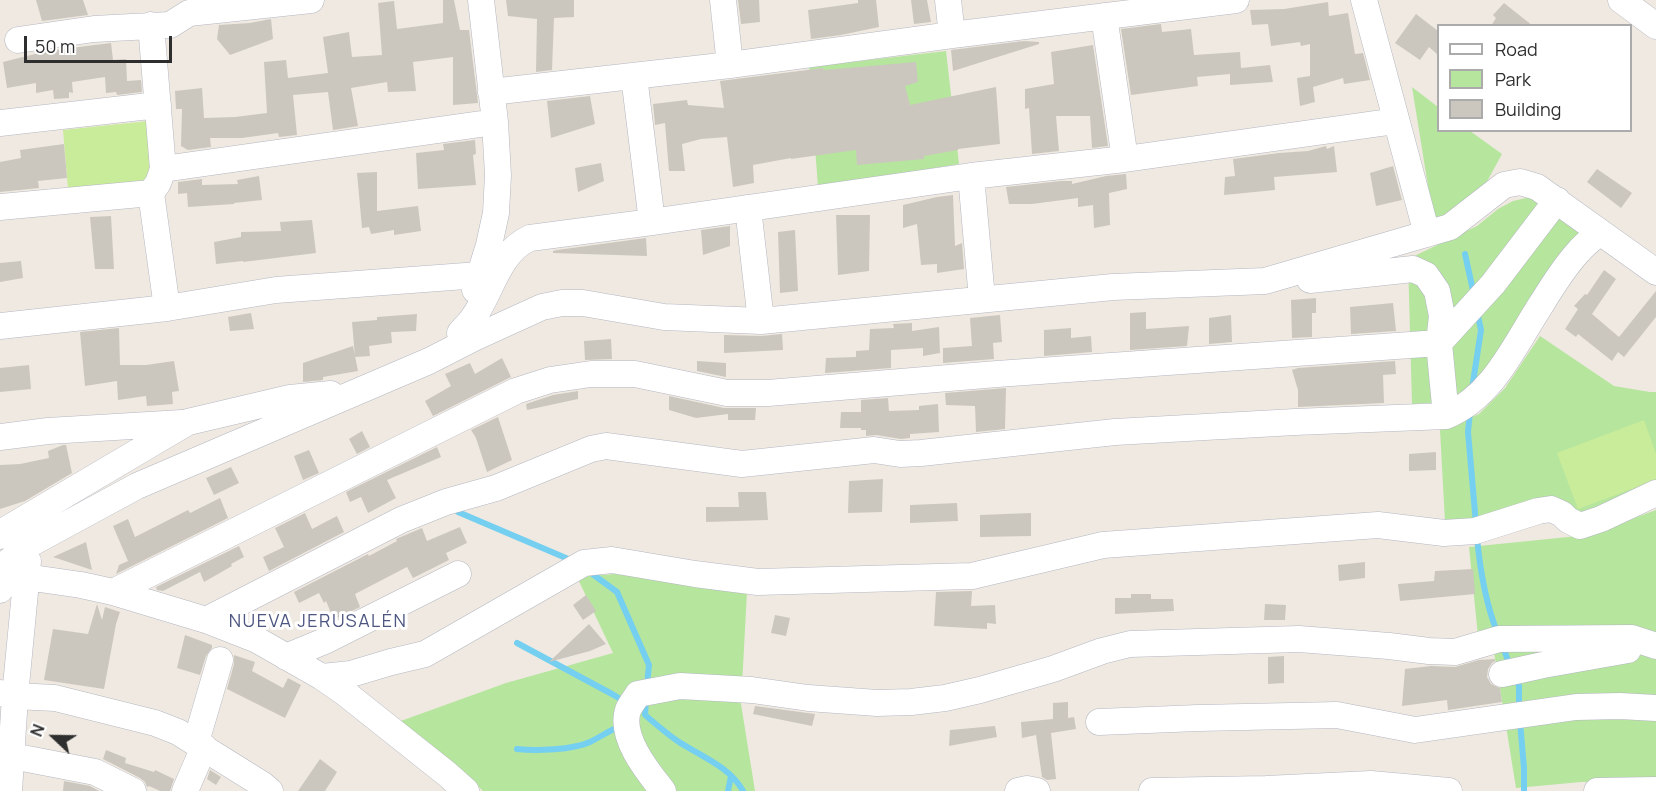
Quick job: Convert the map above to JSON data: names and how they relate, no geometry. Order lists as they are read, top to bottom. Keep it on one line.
{"districts":["NUEVA JERUSALÉN"],"legend":["Road","Park","Building"],"scale_bar":"50 m","north":"left"}
